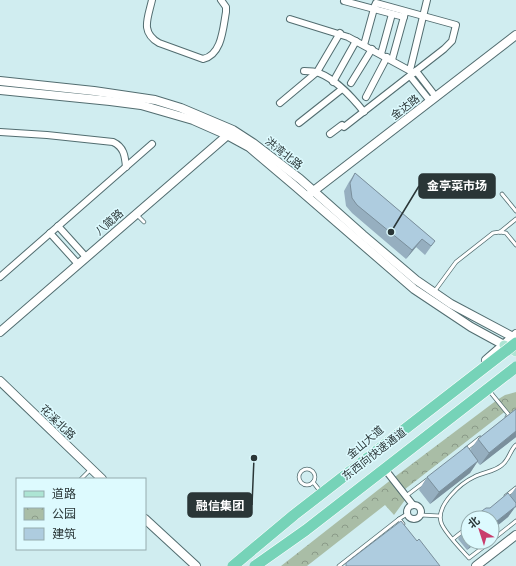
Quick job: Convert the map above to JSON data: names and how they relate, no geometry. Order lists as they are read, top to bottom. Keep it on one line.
{"streets":{"highway":["东西向快速通道"],"main road":["金达路","洪湾北路","八箴路","花溪北路","金山大道"]},"crossings":[["金达路","洪湾北路"],["洪湾北路","八箴路"],["洪湾北路","金山大道"],["洪湾北路","东西向快速通道"],["金山大道","东西向快速通道"]],"places":["金亭菜市场","融信集团"],"legend":["道路","公园","建筑"],"north":"top left"}
